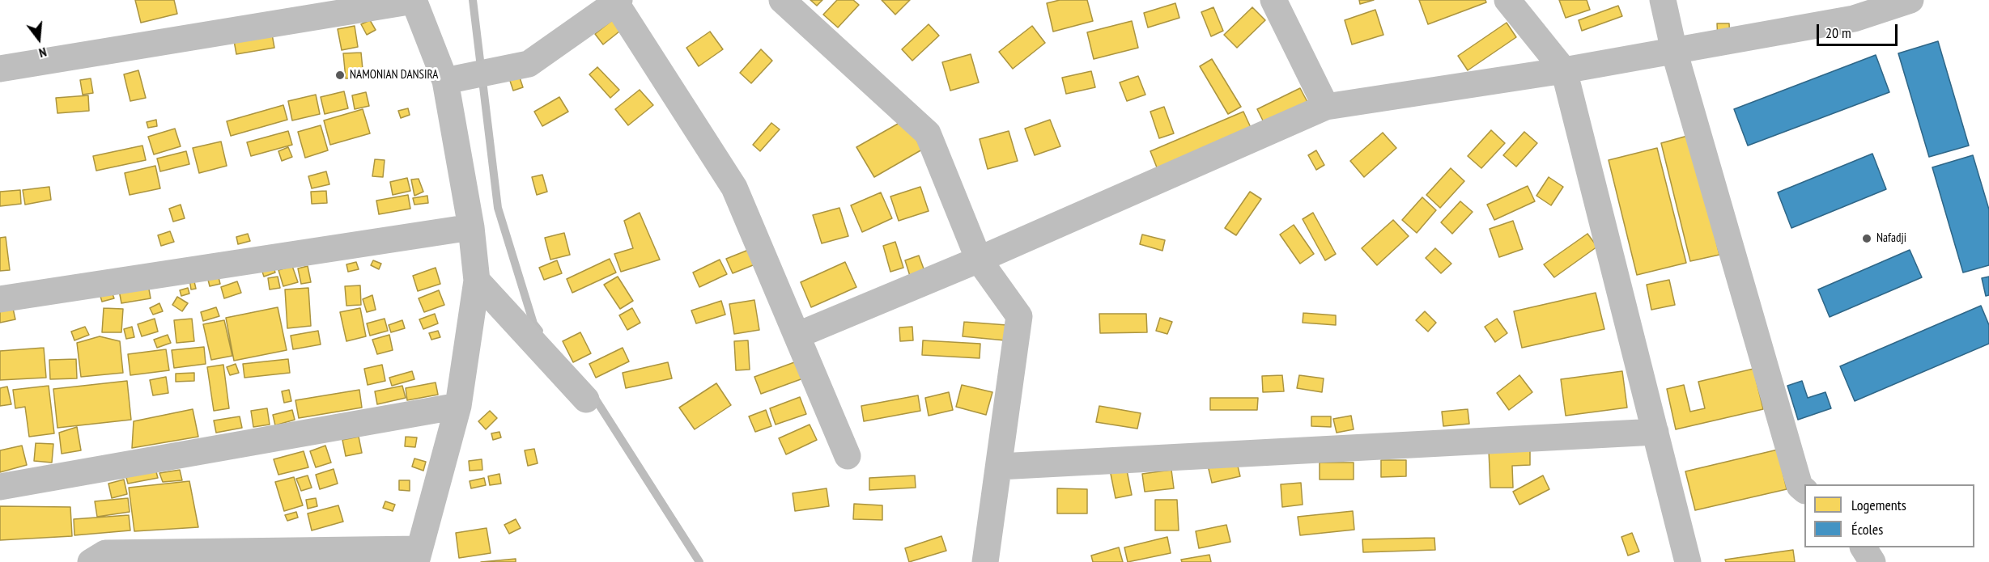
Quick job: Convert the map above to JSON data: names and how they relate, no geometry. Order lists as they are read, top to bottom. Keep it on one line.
{"places":["NAMONIAN DANSIRA","Nafadji"],"legend":["Logements","Écoles"],"scale_bar":"20 m","north":"bottom"}
